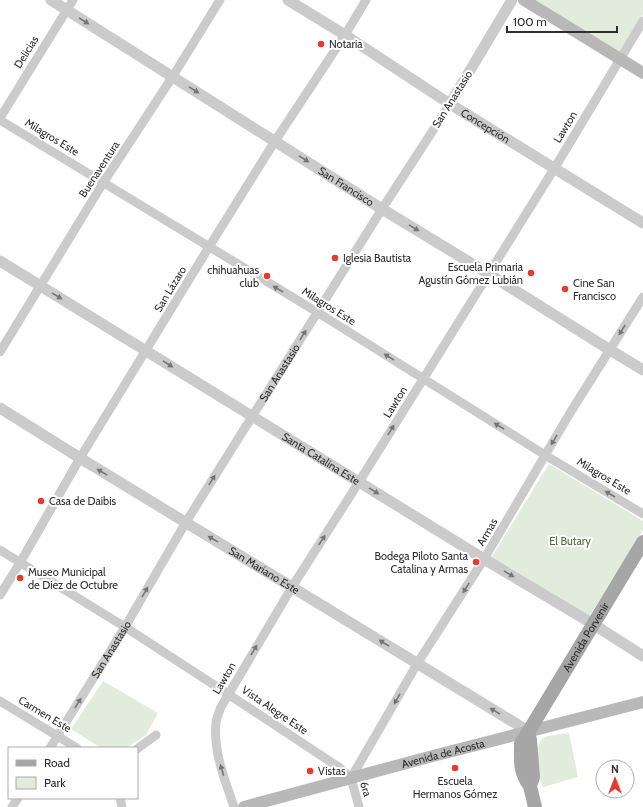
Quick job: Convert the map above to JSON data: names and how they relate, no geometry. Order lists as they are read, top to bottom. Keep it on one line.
{"streets":{"main road":["Avenida Porvenir","Avenida de Acosta"],"street":["Delicias","San Anastasio","Concepción","Lawton","Milagros Este","Buenaventura","San Francisco","San Lázaro","Santa Catalina Este","Armas","San Mariano Este","Vista Alegre Este","Carmen Este","6ra"]},"crossings":[["Delicias","Milagros Este"],["Delicias","San Francisco"],["San Anastasio","Concepción"],["San Anastasio","Milagros Este"],["San Anastasio","San Francisco"],["San Anastasio","Santa Catalina Este"],["San Anastasio","San Mariano Este"],["San Anastasio","Vista Alegre Este"],["San Anastasio","Carmen Este"],["Concepción","Lawton"],["Concepción","San Lázaro"],["Lawton","Milagros Este"],["Lawton","San Francisco"],["Lawton","Santa Catalina Este"],["Lawton","San Mariano Este"],["Lawton","Vista Alegre Este"],["Milagros Este","Buenaventura"],["Milagros Este","San Lázaro"],["Milagros Este","Armas"],["Buenaventura","San Francisco"],["Buenaventura","Santa Catalina Este"],["San Francisco","San Lázaro"],["San Francisco","Armas"],["San Lázaro","Santa Catalina Este"],["San Lázaro","San Mariano Este"],["San Lázaro","Vista Alegre Este"],["Santa Catalina Este","Armas"],["Santa Catalina Este","Avenida Porvenir"],["Armas","San Mariano Este"],["Armas","Vista Alegre Este"],["Armas","Avenida de Acosta"],["Armas","6ra"],["San Mariano Este","Avenida Porvenir"],["San Mariano Este","Avenida de Acosta"],["Avenida Porvenir","Avenida de Acosta"],["Vista Alegre Este","Avenida de Acosta"],["Vista Alegre Este","6ra"],["Avenida de Acosta","6ra"]],"one_way":["San Anastasio","Lawton","Milagros Este","San Francisco","Santa Catalina Este","Armas","San Mariano Este"],"parks":["El Butary"],"places":["Notaria","Iglesia Bautista","Escuela Primaria Agustín Gómez Lubián","chihuahuas club","Cine San Francisco","Casa de Daibis","Bodega Piloto Santa Catalina y Armas","Museo Municipal de Diez de Octubre","Escuela Hermanos Gómez","Vistas"],"legend":["Road","Park"],"scale_bar":"100 m","north":"top"}
